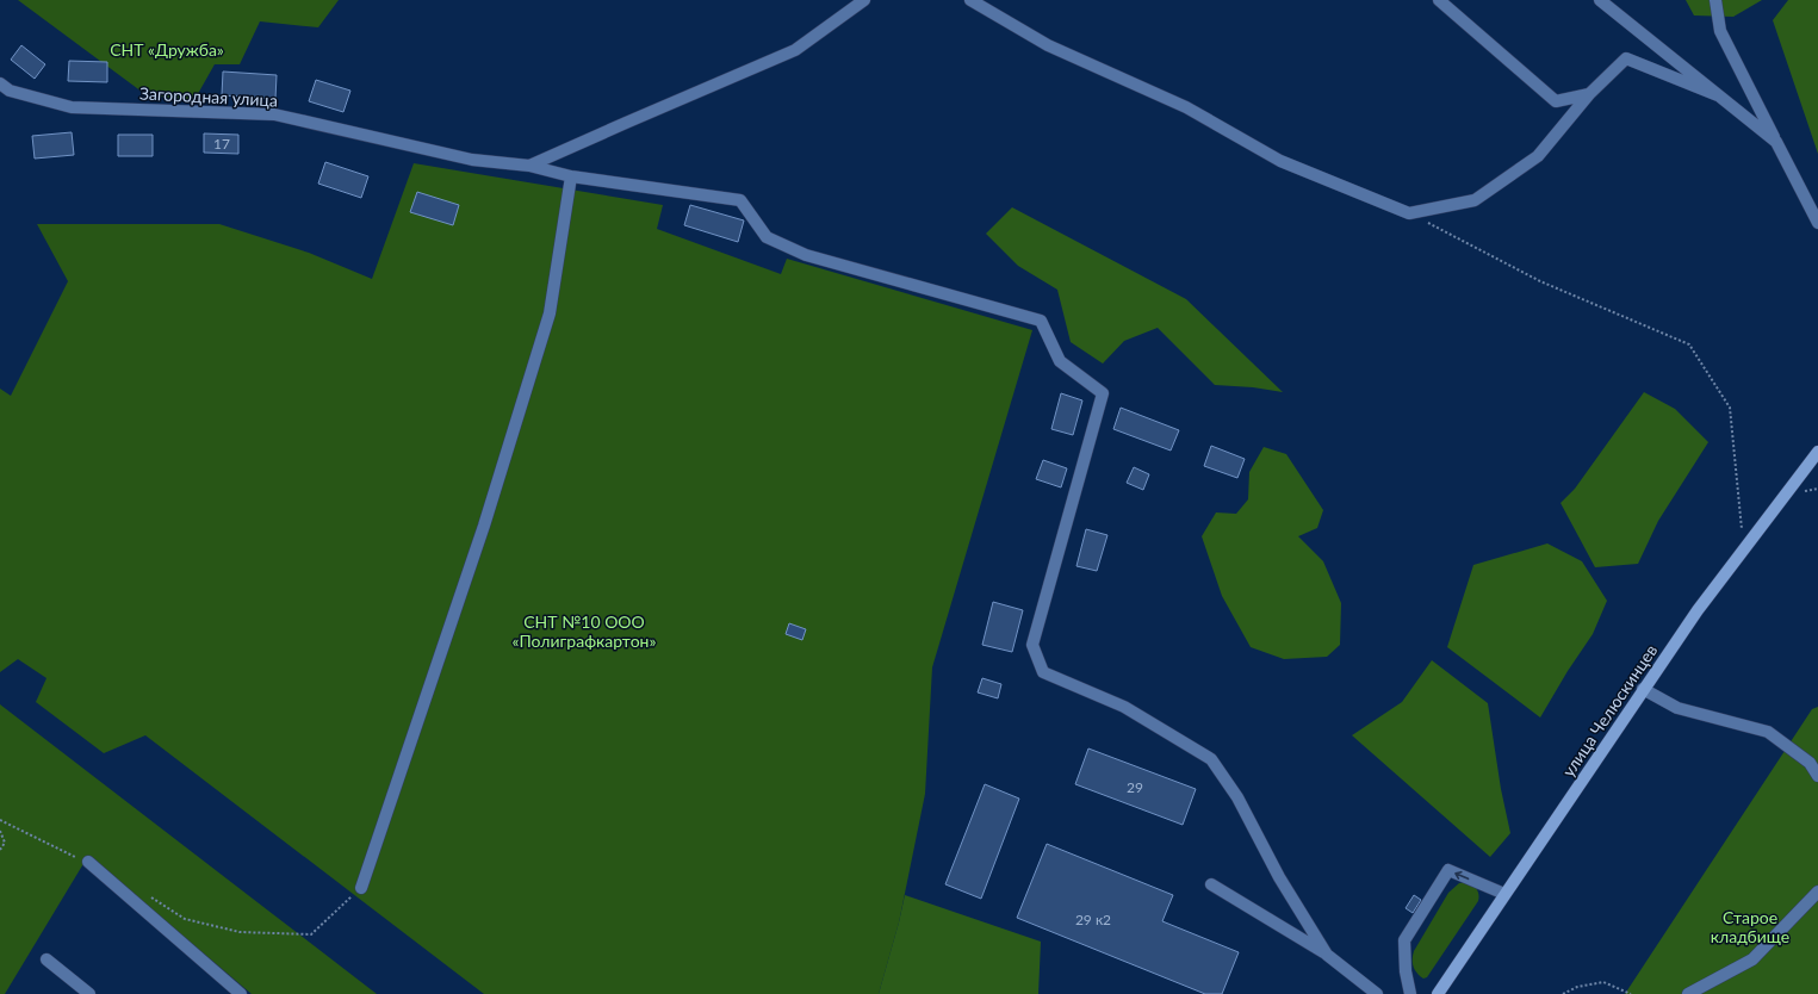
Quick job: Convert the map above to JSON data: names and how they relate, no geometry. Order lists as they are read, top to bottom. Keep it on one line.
{"streets":{"main road":["улица Челюскинцев"],"street":["Загородная улица"]},"parks":["СНТ «Дружба»","СНТ №10 ООО «Полиграфкартон»","Старое кладбище"],"house_numbers":["17","29","29 к2"]}
